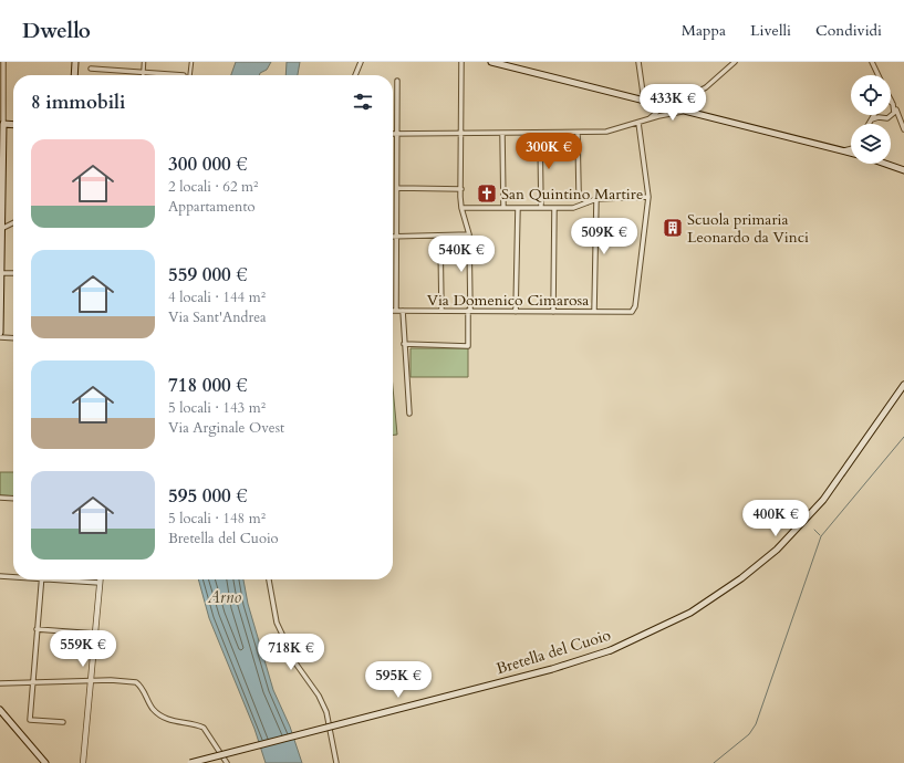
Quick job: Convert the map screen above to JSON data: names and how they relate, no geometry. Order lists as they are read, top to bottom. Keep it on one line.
{"streets":{"main road":["Bretella del Cuoio"],"street":["Via Domenico Cimarosa"]},"water":["Arno"],"places":{"church":["San Quintino Martire"],"building":["Scuola primaria Leonardo da Vinci"]},"page":{"header":"Dwello","nav":["Mappa","Livelli","Condividi"],"heading":"8 immobili","price":["433K €","300K €","509K €","540K €","400K €","559K €","718K €","595K €"],"list":[{"name":"300 000 €","note":"2 locali · 62 m² · Appartamento"},{"name":"559 000 €","note":"4 locali · 144 m² · Via Sant'Andrea"},{"name":"718 000 €","note":"5 locali · 143 m² · Via Arginale Ovest"},{"name":"595 000 €","note":"5 locali · 148 m² · Bretella del Cuoio"}]}}
